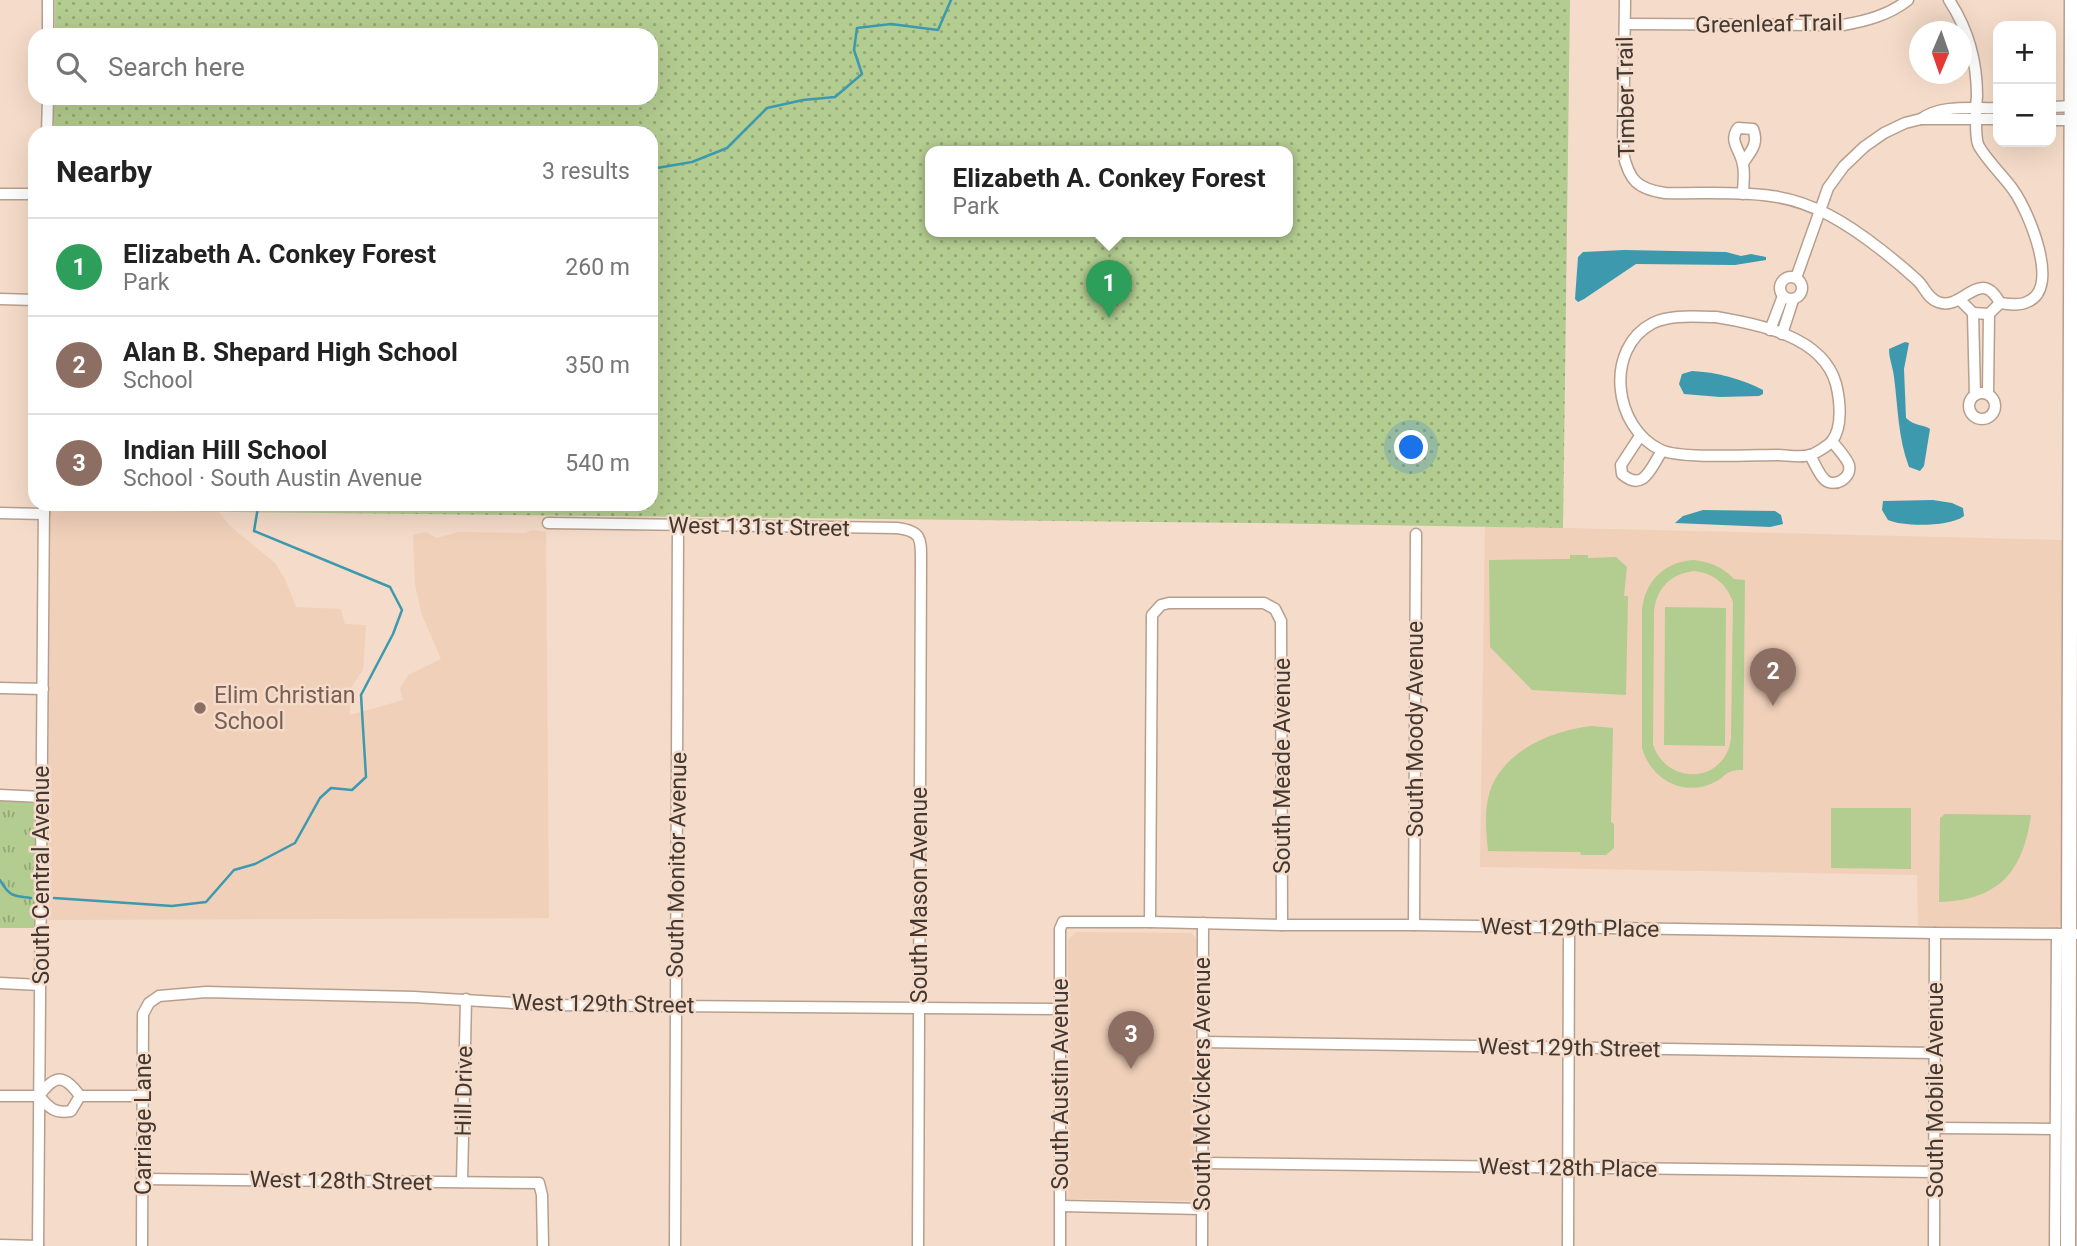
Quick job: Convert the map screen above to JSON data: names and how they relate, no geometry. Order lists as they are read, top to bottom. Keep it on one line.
{"streets":{"street":["Greenleaf Trail","Timber Trail","West 131st Street","South Moody Avenue","South Meade Avenue","South Monitor Avenue","South Central Avenue","South Mason Avenue","West 129th Place","West 129th Street","South Austin Avenue","South McVickers Avenue","South Mobile Avenue","Hill Drive","Carriage Lane","West 128th Place","West 128th Street"]},"crossings":[["Greenleaf Trail","Timber Trail"],["West 131st Street","South Monitor Avenue"],["West 131st Street","South Mason Avenue"],["South Moody Avenue","West 129th Place"],["South Meade Avenue","West 129th Place"],["South Monitor Avenue","West 129th Street"],["South Mason Avenue","West 129th Street"],["West 129th Place","South Austin Avenue"],["West 129th Place","South McVickers Avenue"],["West 129th Place","South Mobile Avenue"],["West 129th Street","South Austin Avenue"],["West 129th Street","South McVickers Avenue"],["West 129th Street","South Mobile Avenue"],["West 129th Street","Hill Drive"],["West 129th Street","Carriage Lane"],["South McVickers Avenue","West 128th Place"],["South Mobile Avenue","West 128th Place"],["Hill Drive","West 128th Street"],["Carriage Lane","West 128th Street"]],"places":["Elim Christian School"],"north":"bottom","page":{"map_buttons":["+","−"],"search":"Search here","heading":["Nearby","3 results"],"popup":["Elizabeth A. Conkey Forest","Park"],"list":[{"mark":"1","name":"Elizabeth A. Conkey Forest","note":"Park","value":"260 m"},{"mark":"2","name":"Alan B. Shepard High School","note":"School","value":"350 m"},{"mark":"3","name":"Indian Hill School","note":"School · South Austin Avenue","value":"540 m"}],"pins":["1","2","3"]}}
